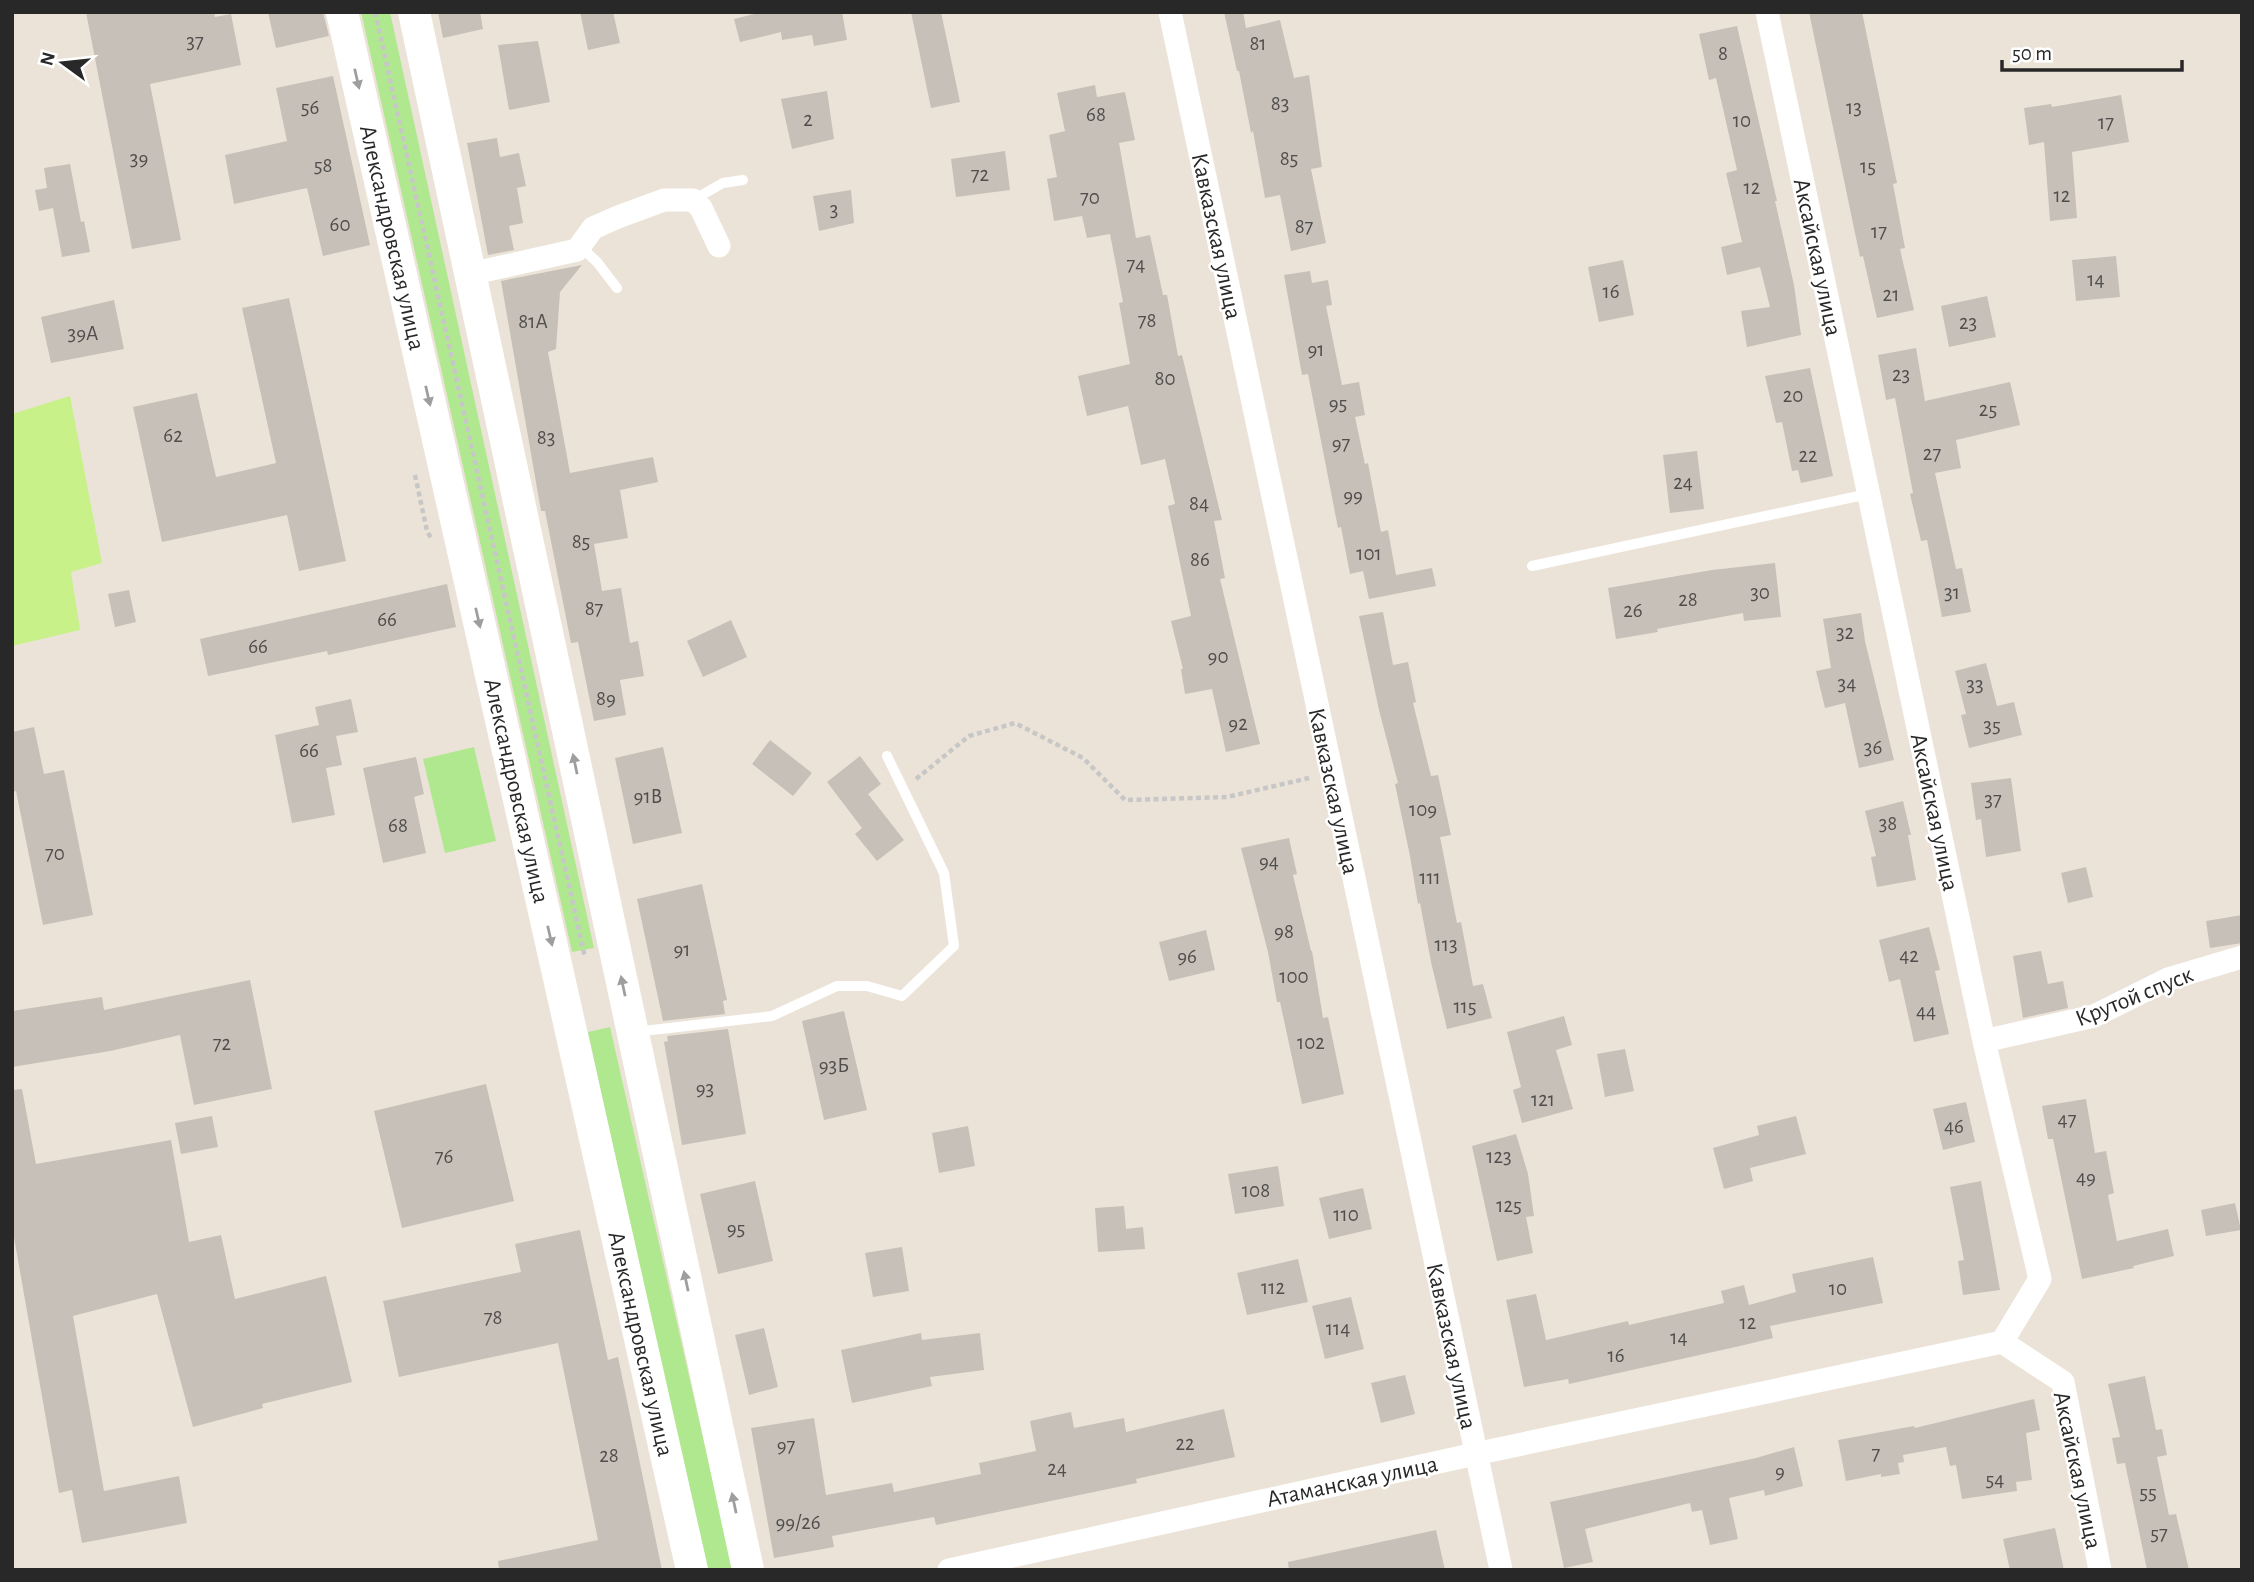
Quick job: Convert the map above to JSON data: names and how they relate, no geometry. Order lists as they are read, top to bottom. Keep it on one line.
{"streets":{"street":["Кавказская улица","Александровская улица","Аксайская улица","Крутой спуск","Атаманская улица"]},"crossings":[["Кавказская улица","Атаманская улица"],["Аксайская улица","Крутой спуск"],["Аксайская улица","Атаманская улица"]],"house_numbers":["37","81","8","83","56","13","68","2","10","17","39","85","58","15","72","12","12","70","3","60","87","17","74","14","16","21","78","81А","23","39А","91","23","80","20","95","25","62","83","97","27","22","24","99","84","85","101","86","30","31","28","87","26","66","32","66","90","34","33","89","92","35","36","66","91В","37","109","38","68","70","94","111","98","113","91","42","96","100","115","44","102","72","93Б","93","121","47","46","76","123","49","108","125","110","95","112","10","78","12","114","14","16","22","97","7","28","24","9","54","55","99/26","57"],"scale_bar":"50 m","north":"left"}
